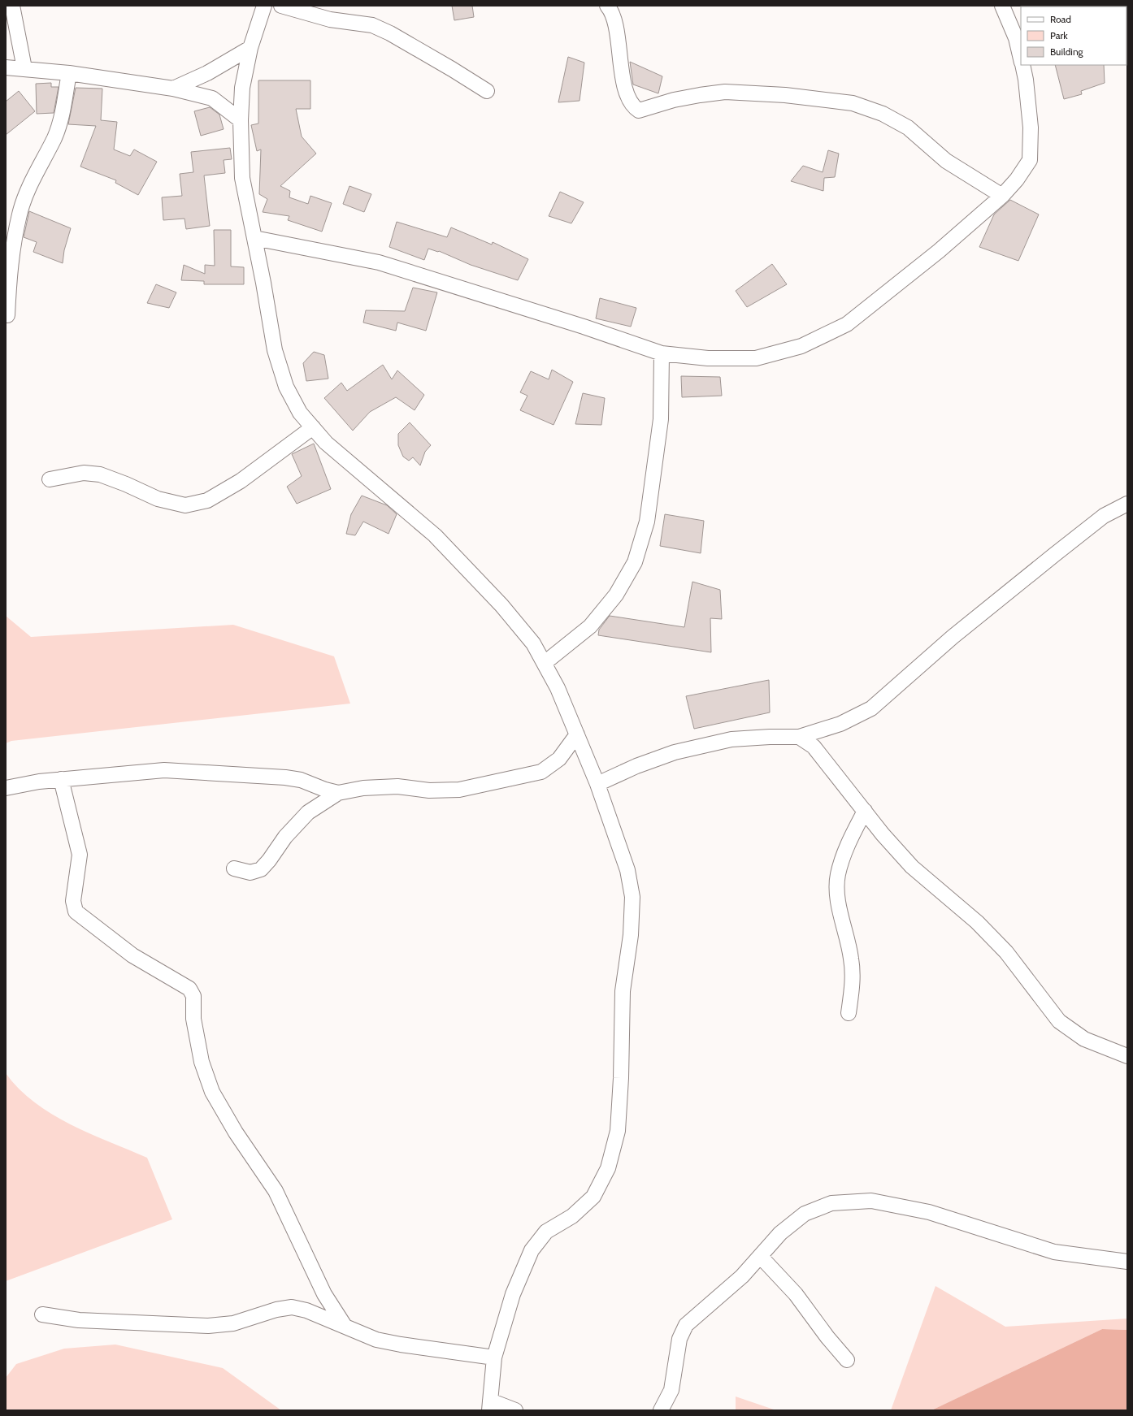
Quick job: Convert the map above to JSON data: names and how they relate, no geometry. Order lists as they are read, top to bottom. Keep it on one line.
{"legend":["Road","Park","Building"]}
